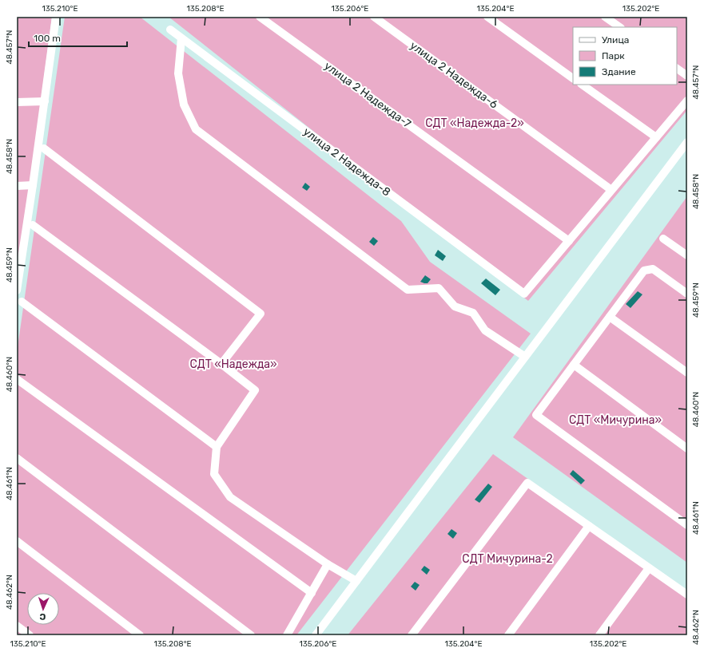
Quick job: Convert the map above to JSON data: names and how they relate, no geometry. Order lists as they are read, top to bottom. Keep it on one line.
{"streets":{"street":["улица 2 Надежда-6","улица 2 Надежда-7","улица 2 Надежда-8"]},"crossings":[["улица 2 Надежда-7","улица 2 Надежда-8"]],"parks":["СДТ «Надежда-2»","СДТ «Надежда»","СДТ «Мичурина»","СДТ Мичурина-2"],"legend":["Улица","Парк","Здание"],"scale_bar":"100 m","north":"bottom","coordinates":["135.210°E","135.208°E","135.206°E","135.204°E","135.202°E","48.457°N","48.458°N","48.459°N","48.460°N","48.461°N","48.462°N"]}
